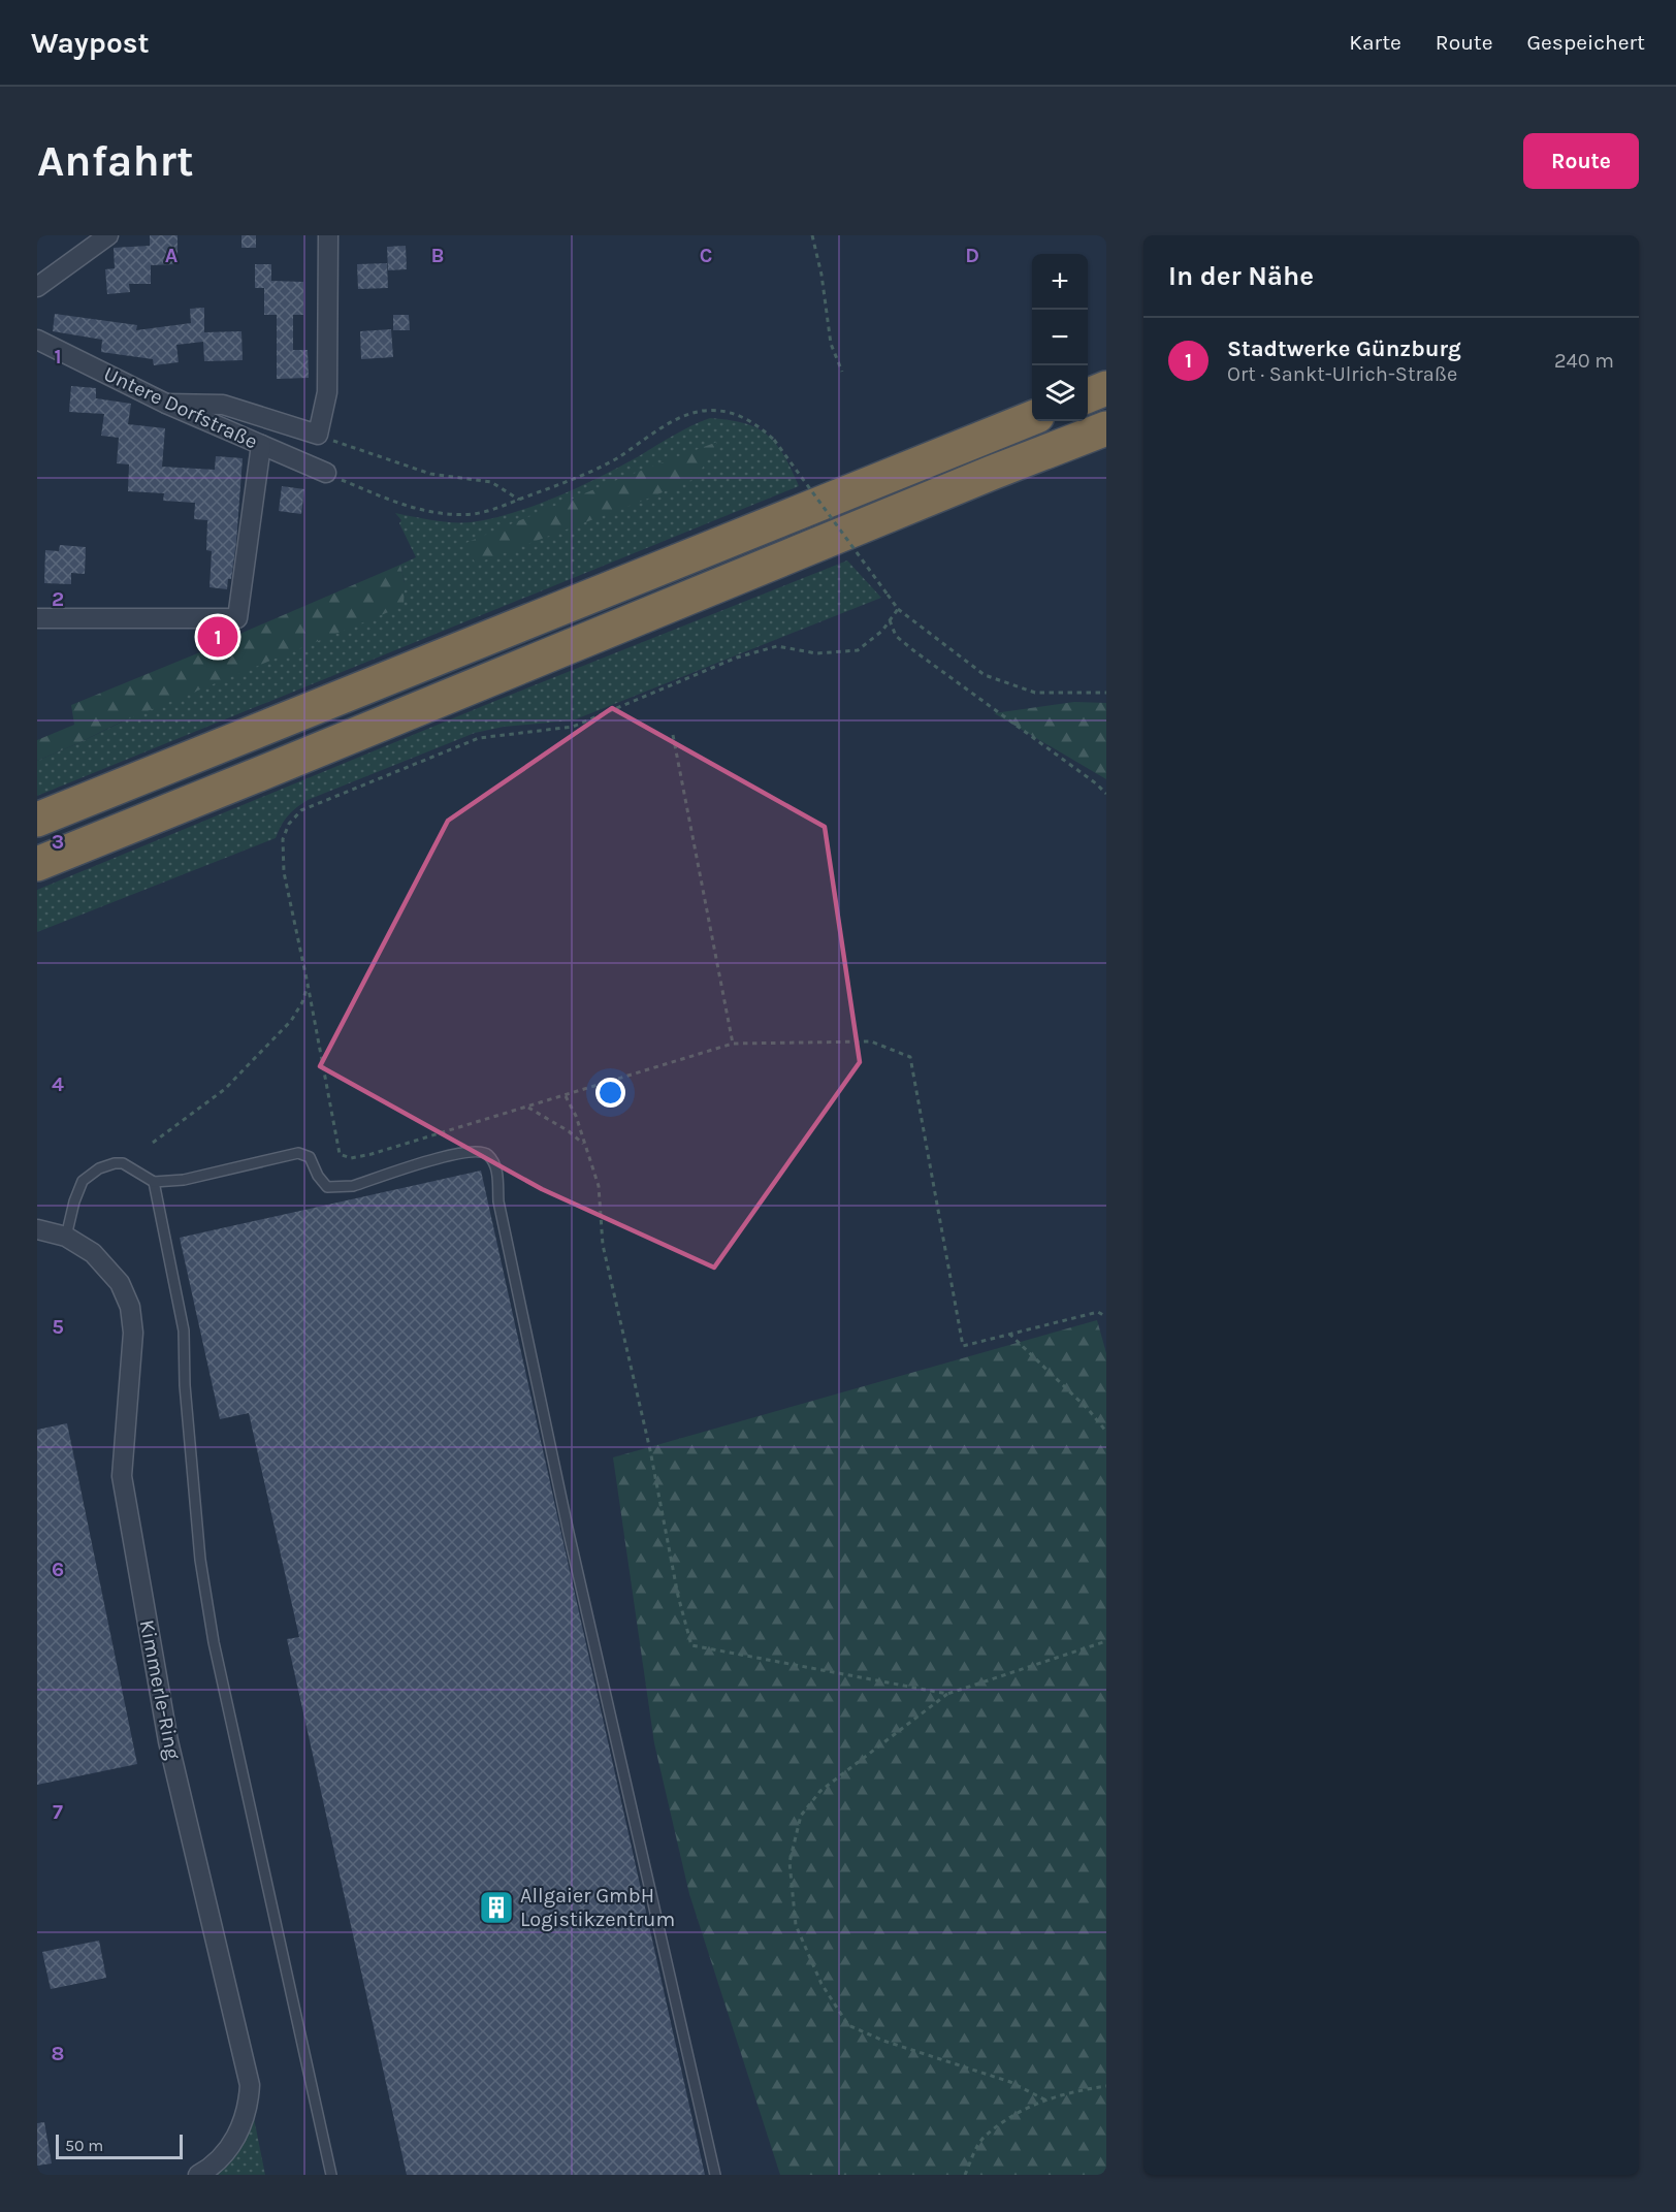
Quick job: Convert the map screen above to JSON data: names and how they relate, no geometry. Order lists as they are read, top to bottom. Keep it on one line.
{"streets":{"street":["Untere Dorfstraße","Kimmerle-Ring"]},"places":{"building":["Allgaier GmbH Logistikzentrum"]},"scale_bar":"50 m","page":{"header":"Waypost","nav":["Karte","Route","Gespeichert"],"buttons":"Route","title":"Anfahrt","heading":"In der Nähe","map_buttons":["+","−"],"list":[{"mark":"1","name":"Stadtwerke Günzburg","note":"Ort · Sankt-Ulrich-Straße","value":"240 m"}],"pins":"1","scale":"50 m"},"grid":{"columns":["A","B","C","D"],"rows":["1","2","3","4","5","6","7","8"]}}
